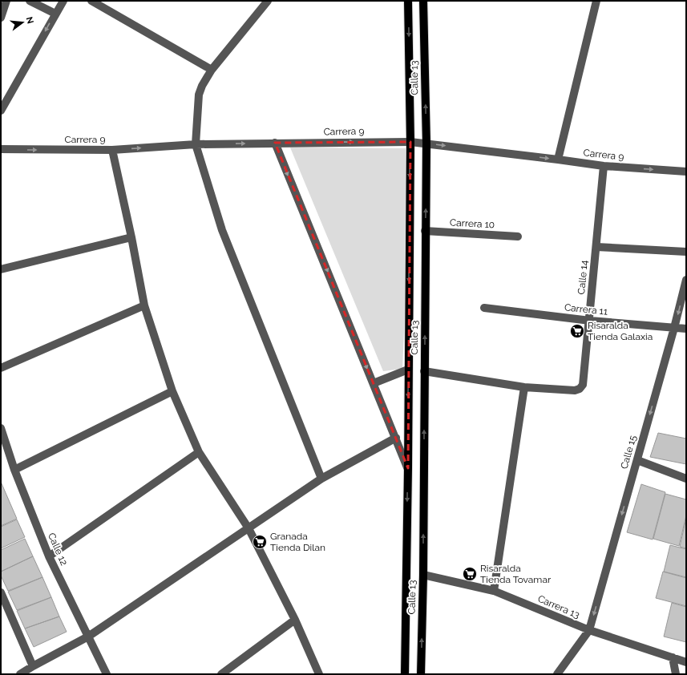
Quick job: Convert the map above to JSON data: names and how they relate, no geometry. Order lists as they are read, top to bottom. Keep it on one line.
{"streets":{"main road":["Calle 13"],"street":["Carrera 9","Carrera 10","Calle 14","Carrera 11","Calle 15","Calle 12","Carrera 13"]},"crossings":[["Calle 13","Carrera 9"],["Calle 13","Carrera 10"],["Calle 13","Carrera 13"],["Carrera 9","Calle 14"],["Calle 14","Carrera 11"],["Carrera 11","Calle 15"],["Calle 15","Carrera 13"]],"one_way":["Carrera 9","Calle 15"],"places":{"supermarket":["Risaralda Tienda Galaxia","Granada Tienda Dilan","Risaralda Tienda Tovamar"]},"north":"right"}
